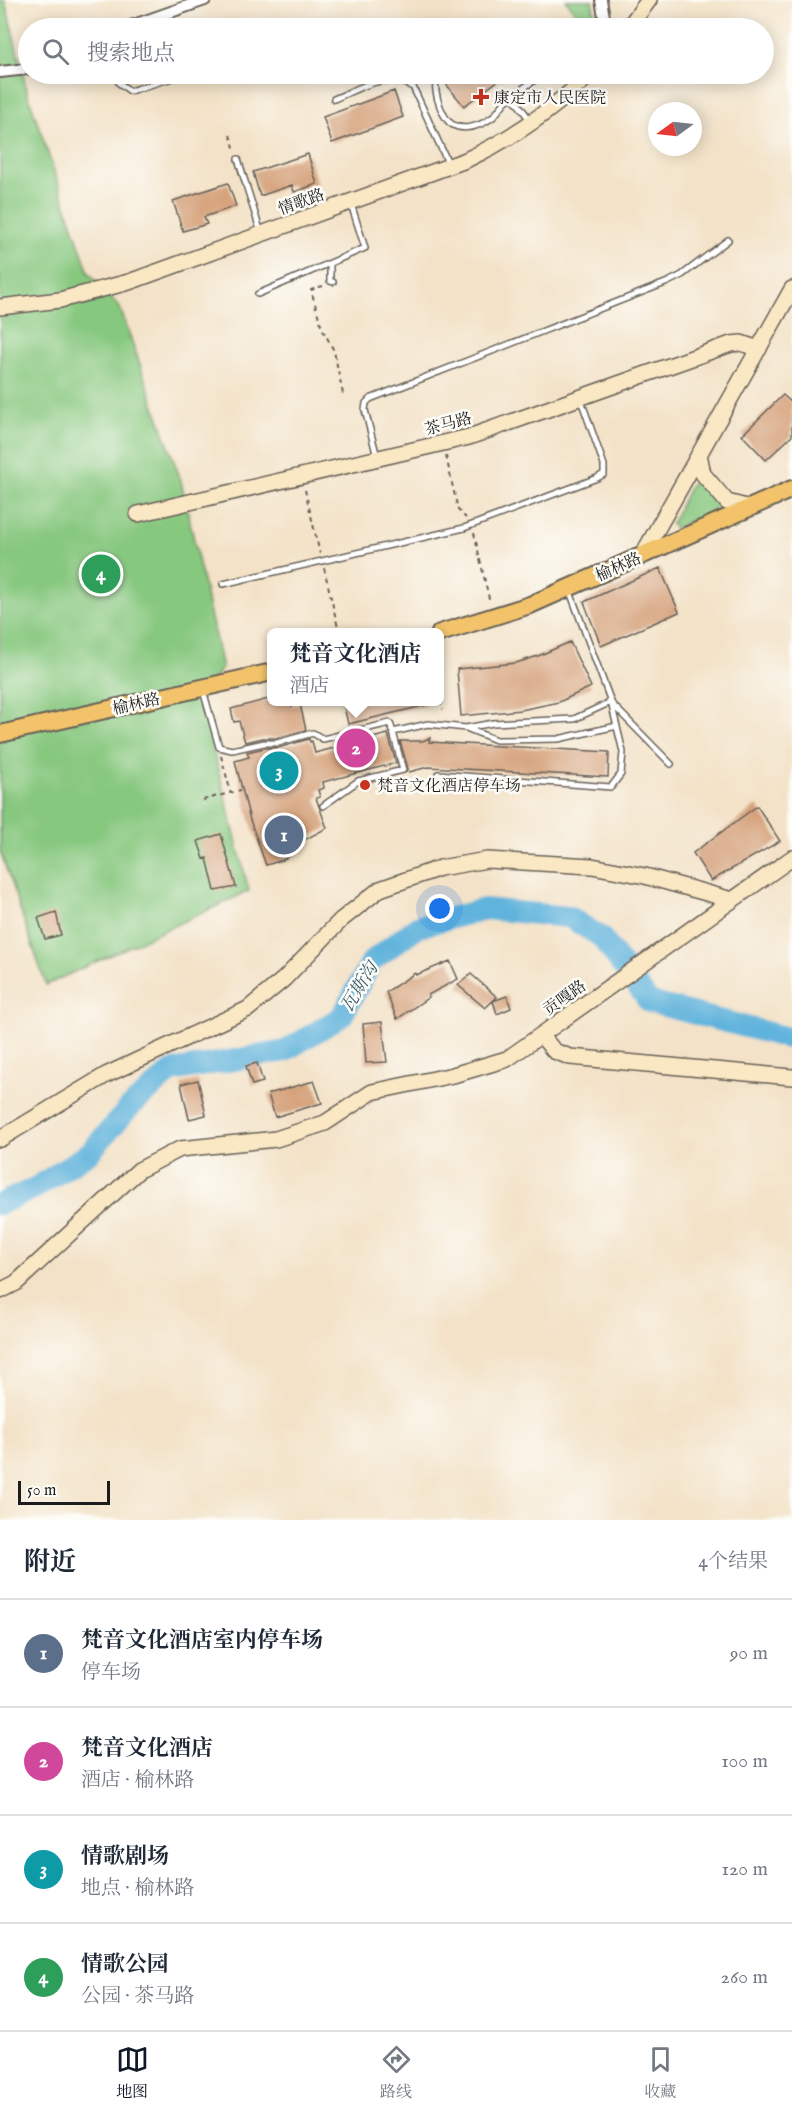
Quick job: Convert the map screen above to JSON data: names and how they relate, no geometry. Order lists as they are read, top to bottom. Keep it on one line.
{"streets":{"main road":["榆林路"],"street":["情歌路","茶马路","贡嘎路"]},"water":["瓦斯沟"],"places":{"health":["康定市人民医院"],"other":["梵音文化酒店停车场"]},"scale_bar":"50 m","north":"left","page":{"search":"搜索地点","pins":["4","2","3","1"],"popup":["梵音文化酒店","酒店"],"scale":"50 m","heading":["附近","4个结果"],"list":[{"mark":"1","name":"梵音文化酒店室内停车场","note":"停车场","value":"90 m"},{"mark":"2","name":"梵音文化酒店","note":"酒店 · 榆林路","value":"100 m"},{"mark":"3","name":"情歌剧场","note":"地点 · 榆林路","value":"120 m"},{"mark":"4","name":"情歌公园","note":"公园 · 茶马路","value":"260 m"}],"nav":["地图","路线","收藏"]}}
